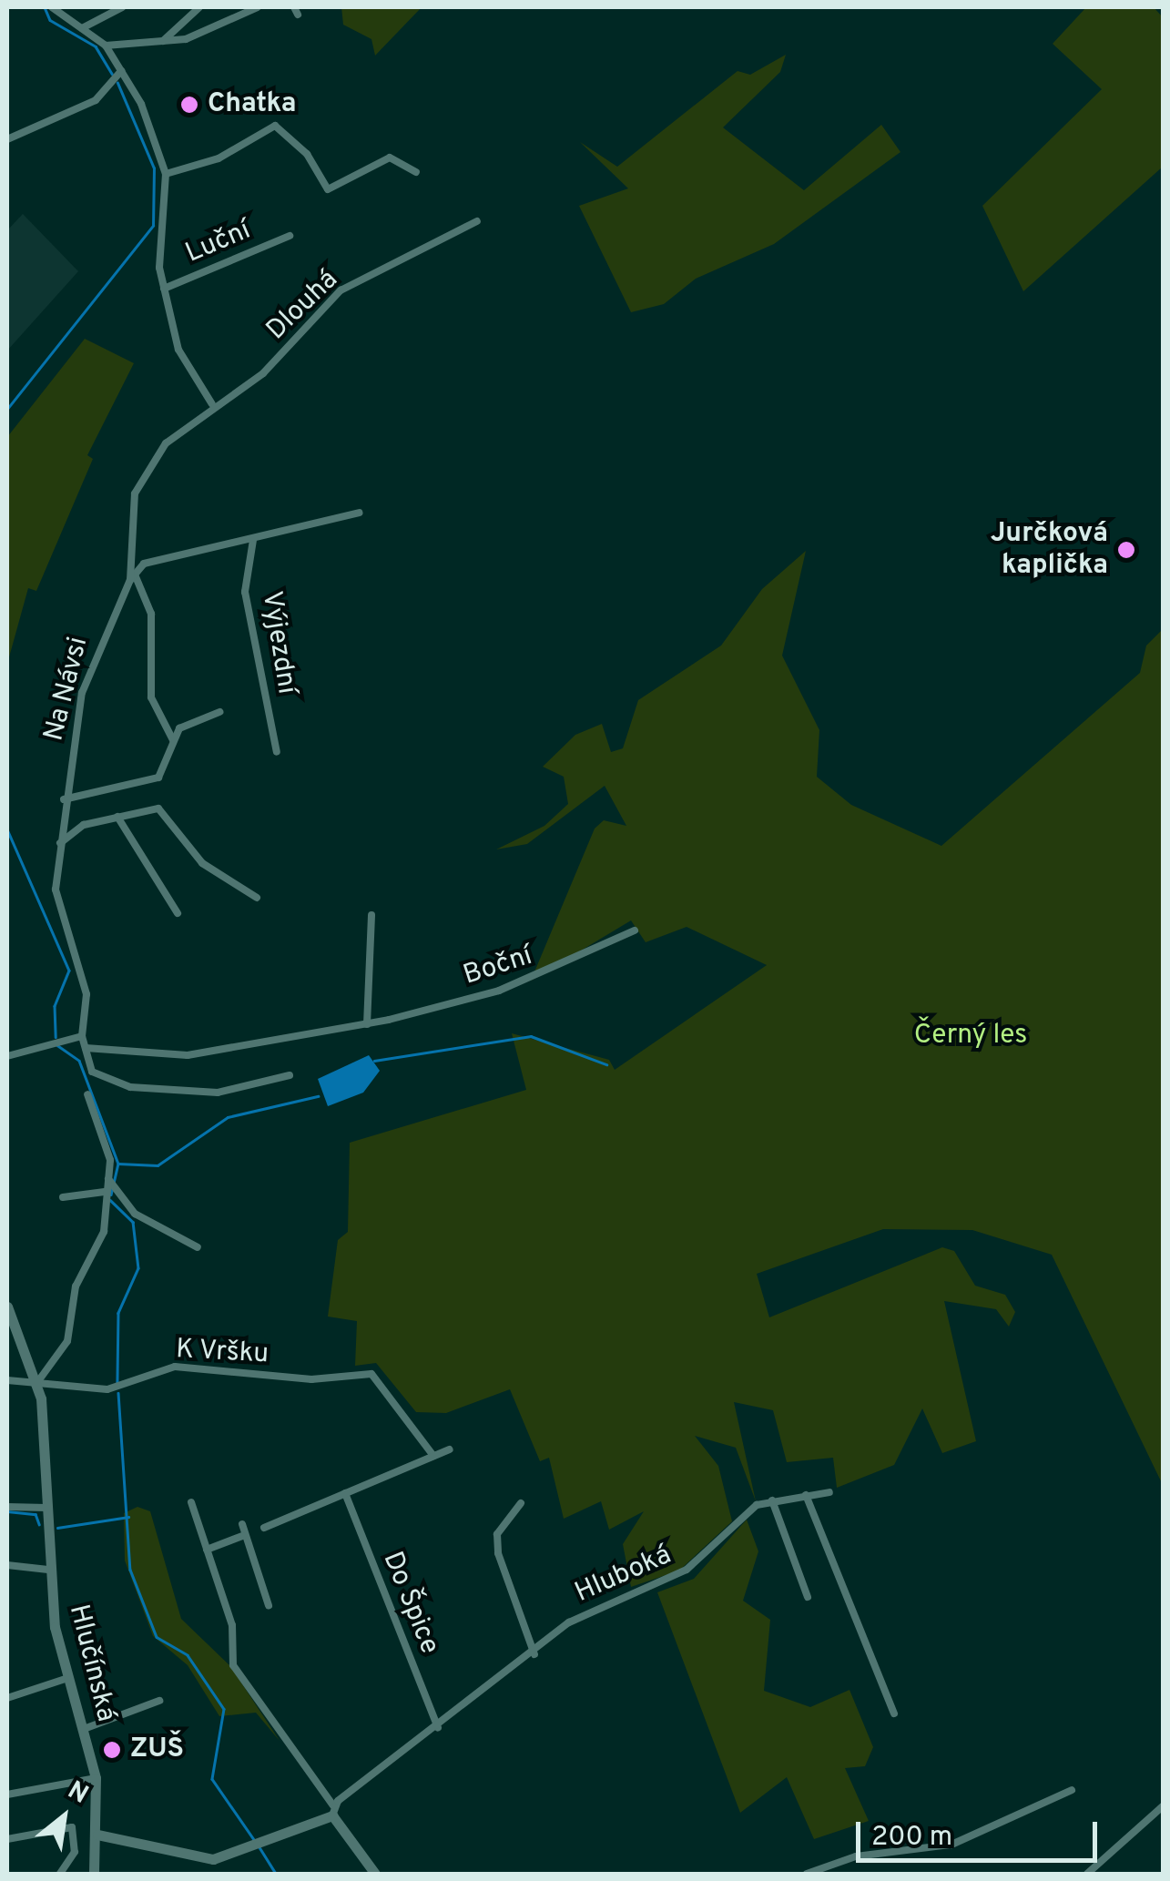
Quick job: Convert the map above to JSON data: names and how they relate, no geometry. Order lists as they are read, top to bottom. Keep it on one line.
{"streets":{"street":["Luční","Dlouhá","Výjezdní","Na Návsi","Boční","K Vršku","Hluboká","Do Špice","Hlučínská"]},"crossings":[["Dlouhá","Na Návsi"],["Na Návsi","Boční"],["K Vršku","Hlučínská"],["Hluboká","Do Špice"]],"parks":["Černý les"],"places":["Chatka","Jurčková kaplička","ZUŠ"],"scale_bar":"200 m","north":"top right"}
